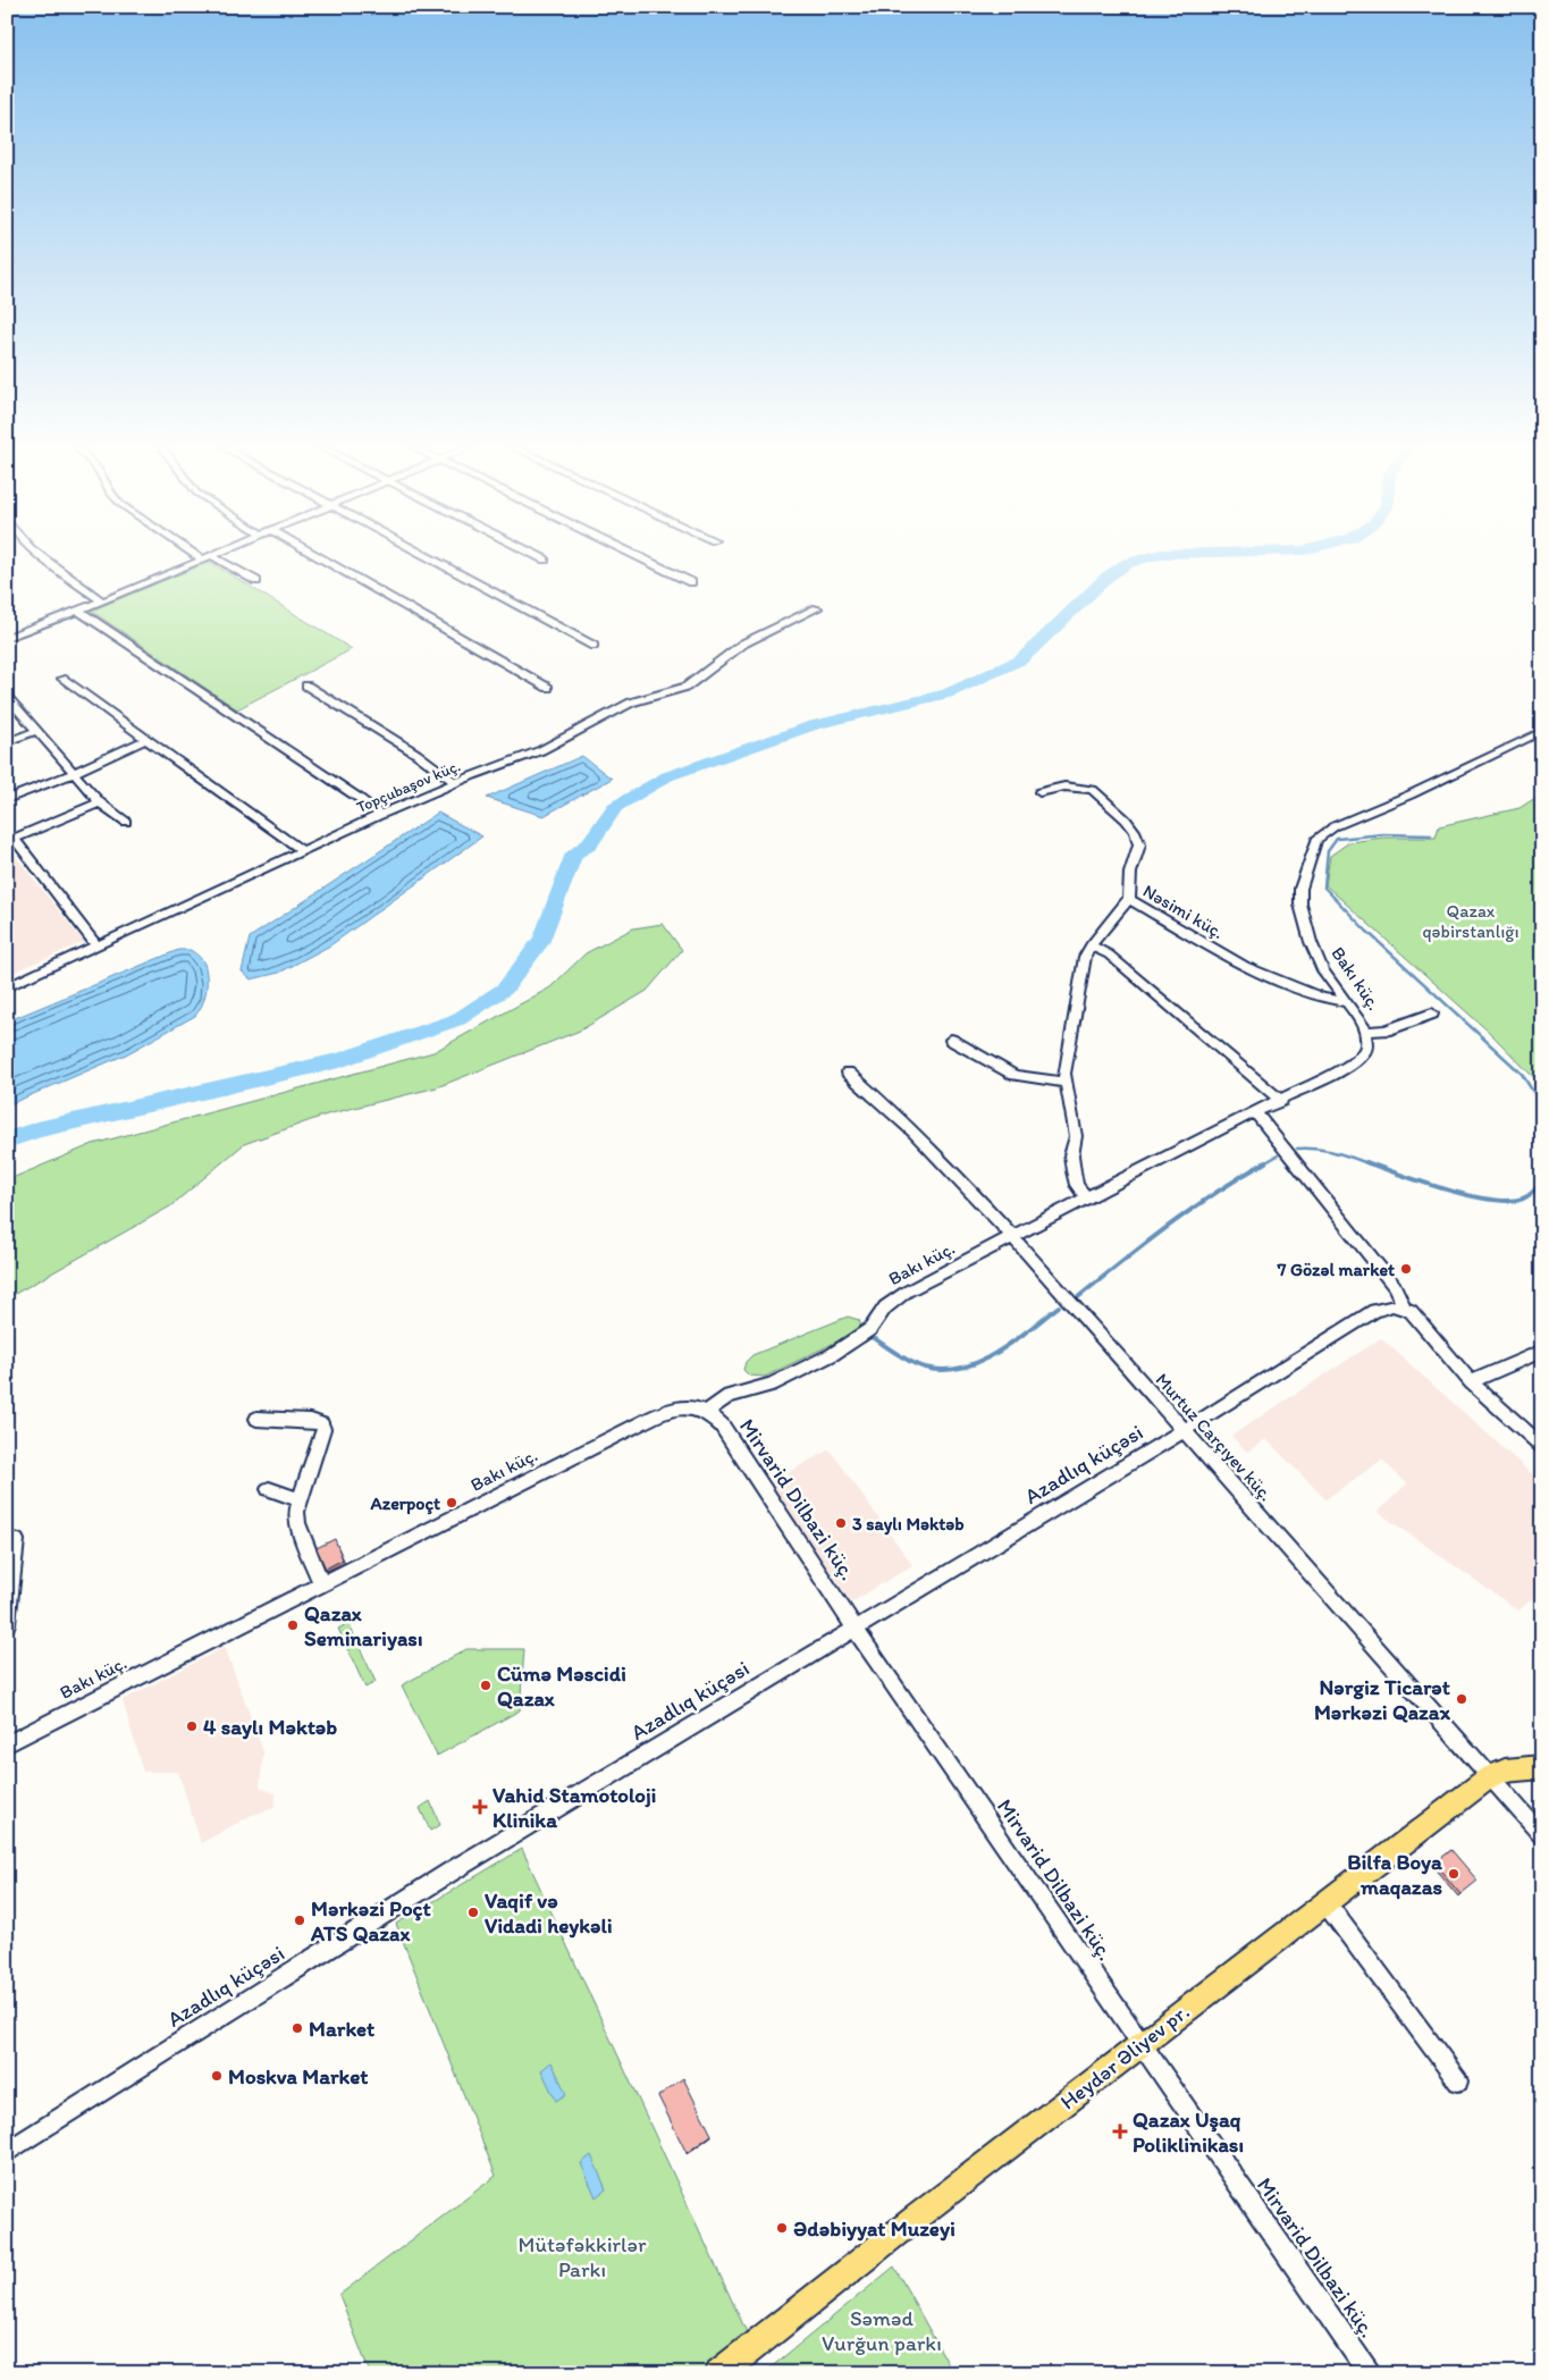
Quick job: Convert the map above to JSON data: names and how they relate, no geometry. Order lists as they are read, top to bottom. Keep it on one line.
{"streets":{"main road":["Heydər Əliyev pr."],"street":["Topçubaşov küç.","Nəsimi küç.","Bakı küç.","Murtuz Carçıyev küç.","Azadlıq küçəsi","Mirvarid Dilbazi küç."]},"crossings":[["Nəsimi küç.","Bakı küç."],["Bakı küç.","Murtuz Carçıyev küç."],["Bakı küç.","Mirvarid Dilbazi küç."],["Murtuz Carçıyev küç.","Azadlıq küçəsi"],["Murtuz Carçıyev küç.","Heydər Əliyev pr."],["Azadlıq küçəsi","Mirvarid Dilbazi küç."],["Mirvarid Dilbazi küç.","Heydər Əliyev pr."]],"parks":["Qazax qəbirstanlığı","Mütəfəkkirlər Parkı","Səməd Vurğun parkı"],"places":{"other":["7 Gözəl market","Azerpoçt","3 saylı Məktəb","Qazax Seminariyası","Cümə Məscidi Qazax","Nərgiz Ticarət Mərkəzi Qazax","4 saylı Məktəb","Bilfa Boya maqazas","Vaqif və Vidadi heykəli","Mərkəzi Poçt ATS Qazax","Market","Moskva Market","Ədəbiyyat Muzeyi"],"health":["Vahid Stamotoloji Klinika","Qazax Uşaq Poliklinikası"]}}
